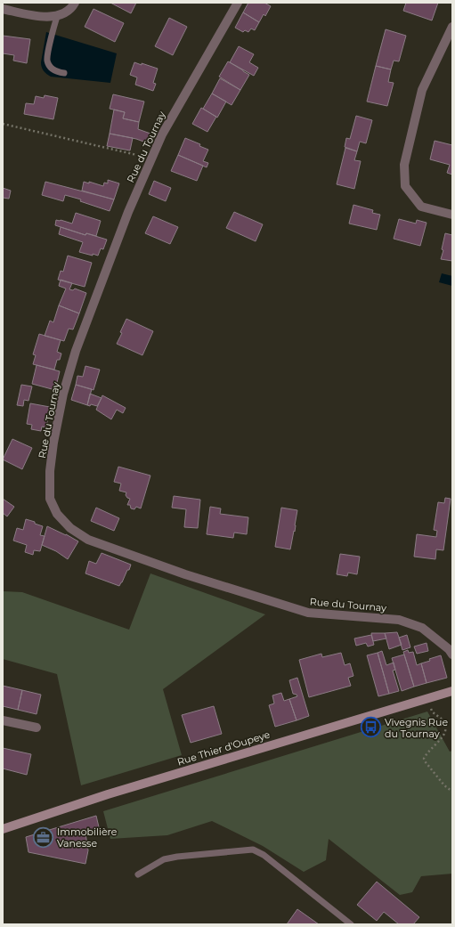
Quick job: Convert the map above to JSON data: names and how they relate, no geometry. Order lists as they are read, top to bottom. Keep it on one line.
{"streets":{"main road":["Rue Thier d'Oupeye"],"street":["Rue du Tournay"]},"places":{"bus stop":["Vivegnis Rue du Tournay"],"office":["Immobilière Vanesse"]}}
